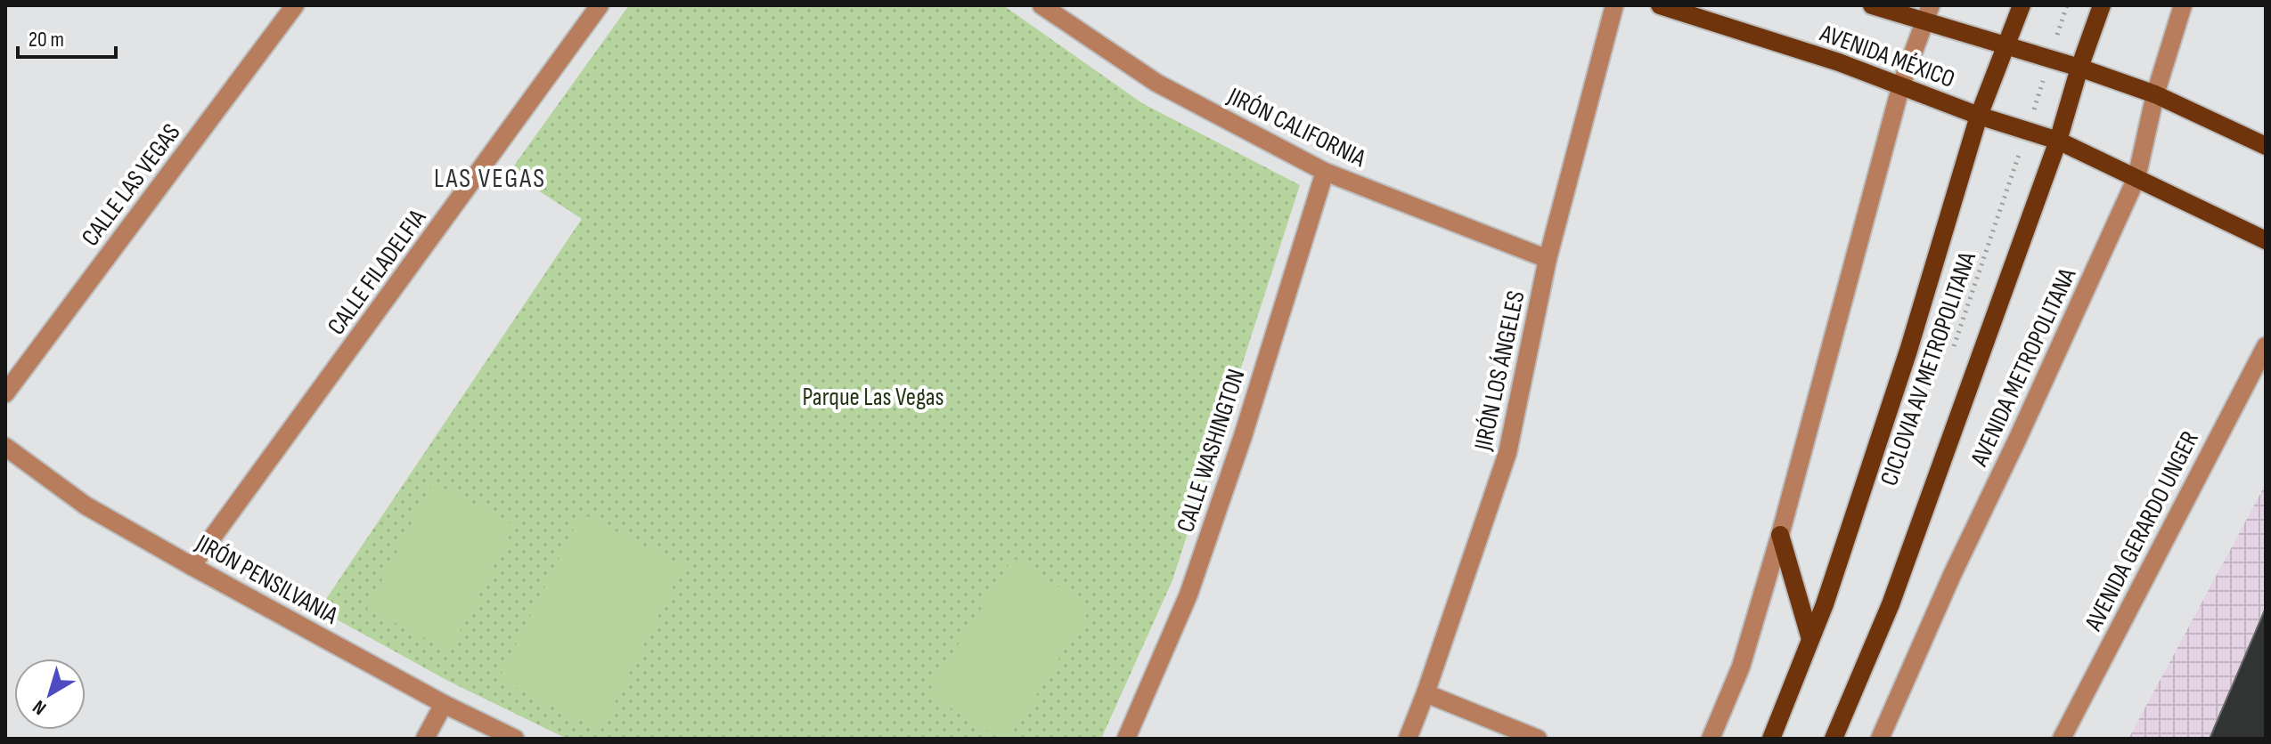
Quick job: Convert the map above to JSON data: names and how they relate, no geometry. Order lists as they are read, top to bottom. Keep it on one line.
{"streets":{"main road":["AVENIDA MÉXICO","AVENIDA METROPOLITANA"],"street":["JIRÓN CALIFORNIA","CALLE LAS VEGAS","CALLE FILADELFIA","JIRÓN LOS ÁNGELES","CALLE WASHINGTON","AVENIDA GERARDO UNGER","JIRÓN PENSILVANIA"],"path":["CICLOVIA AV METROPOLITANA"]},"crossings":[["AVENIDA MÉXICO","AVENIDA METROPOLITANA"],["AVENIDA MÉXICO","CICLOVIA AV METROPOLITANA"],["JIRÓN CALIFORNIA","JIRÓN LOS ÁNGELES"],["JIRÓN CALIFORNIA","CALLE WASHINGTON"],["CALLE FILADELFIA","JIRÓN PENSILVANIA"]],"districts":["LAS VEGAS"],"parks":["Parque Las Vegas"],"scale_bar":"20 m","north":"bottom left"}
